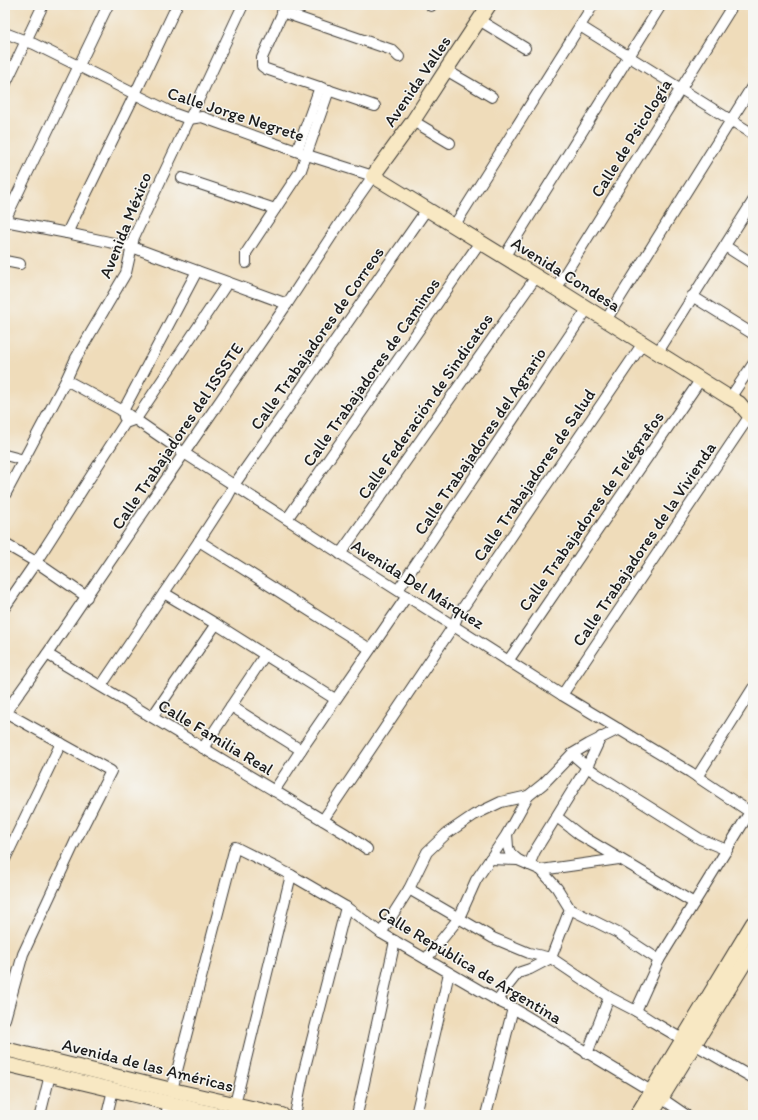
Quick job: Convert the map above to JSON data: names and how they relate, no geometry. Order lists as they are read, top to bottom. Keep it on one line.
{"streets":{"street":["Avenida Valles","Calle Jorge Negrete","Calle de Psicología","Avenida México","Avenida Condesa","Calle Trabajadores de Correos","Calle Trabajadores de Caminos","Calle Federación de Sindicatos","Calle Trabajadores del ISSSTE","Calle Trabajadores del Agrario","Calle Trabajadores de Salud","Calle Trabajadores de Telégrafos","Calle Trabajadores de la Vivienda","Avenida Del Márquez","Calle Familia Real","Calle República de Argentina","Avenida de las Américas"]},"crossings":[["Avenida Valles","Calle Jorge Negrete"],["Avenida Valles","Avenida Condesa"],["Avenida Valles","Calle Trabajadores del ISSSTE"],["Calle Jorge Negrete","Avenida México"],["Calle Jorge Negrete","Avenida Condesa"],["Calle Jorge Negrete","Calle Trabajadores del ISSSTE"],["Calle de Psicología","Avenida Condesa"],["Avenida México","Avenida Del Márquez"],["Avenida Condesa","Calle Trabajadores de Correos"],["Avenida Condesa","Calle Trabajadores de Caminos"],["Avenida Condesa","Calle Federación de Sindicatos"],["Avenida Condesa","Calle Trabajadores del ISSSTE"],["Avenida Condesa","Calle Trabajadores del Agrario"],["Avenida Condesa","Calle Trabajadores de Salud"],["Avenida Condesa","Calle Trabajadores de Telégrafos"],["Avenida Condesa","Calle Trabajadores de la Vivienda"],["Calle Trabajadores de Correos","Avenida Del Márquez"],["Calle Trabajadores de Correos","Calle Familia Real"],["Calle Trabajadores de Caminos","Avenida Del Márquez"],["Calle Federación de Sindicatos","Avenida Del Márquez"],["Calle Trabajadores del ISSSTE","Avenida Del Márquez"],["Calle Trabajadores del ISSSTE","Calle Familia Real"],["Calle Trabajadores del Agrario","Avenida Del Márquez"],["Calle Trabajadores del Agrario","Calle Familia Real"],["Calle Trabajadores de Salud","Avenida Del Márquez"],["Calle Trabajadores de Salud","Calle Familia Real"],["Calle Trabajadores de Telégrafos","Avenida Del Márquez"],["Calle Trabajadores de la Vivienda","Avenida Del Márquez"],["Calle República de Argentina","Avenida de las Américas"]]}
